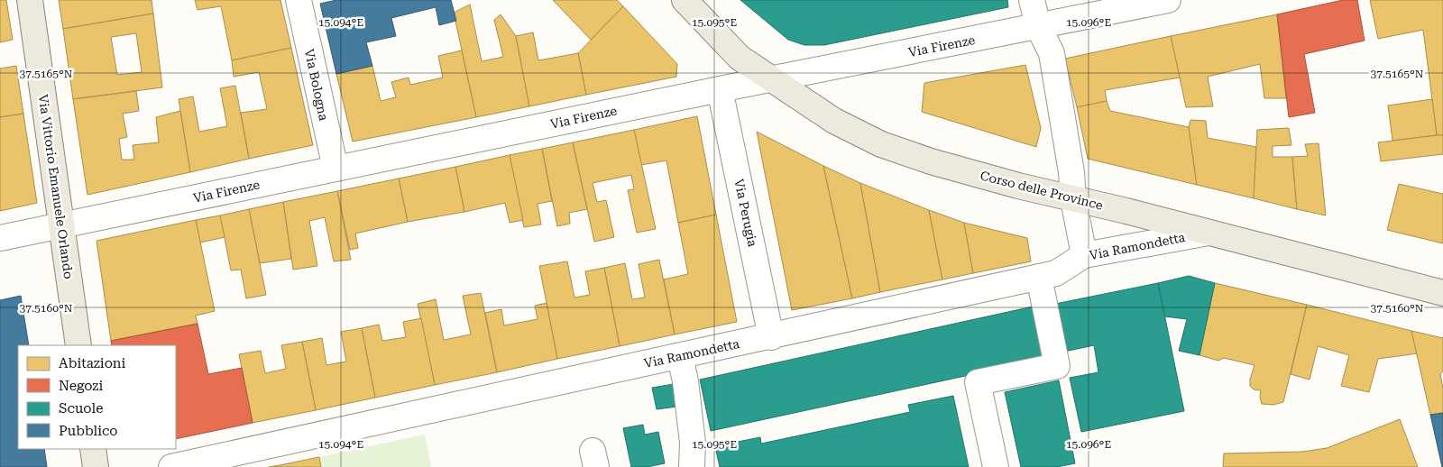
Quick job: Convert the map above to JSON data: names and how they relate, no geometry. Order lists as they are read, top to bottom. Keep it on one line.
{"streets":{"main road":["Via Vittorio Emanuele Orlando","Corso delle Province"],"street":["Via Firenze","Via Bologna","Via Perugia","Via Ramondetta"]},"crossings":[["Via Firenze","Via Bologna"],["Via Firenze","Via Vittorio Emanuele Orlando"],["Via Firenze","Corso delle Province"],["Via Firenze","Via Perugia"],["Corso delle Province","Via Ramondetta"],["Via Perugia","Via Ramondetta"]],"legend":["Abitazioni","Negozi","Scuole","Pubblico"],"coordinates":["15.094°E","15.095°E","15.096°E","37.5165°N","37.5160°N"]}
